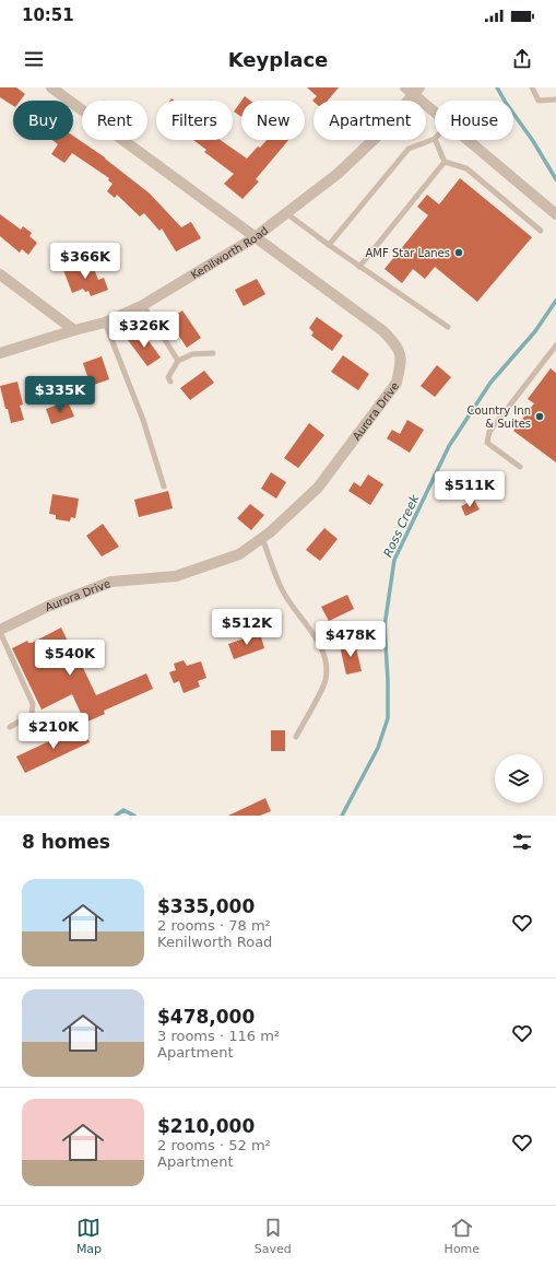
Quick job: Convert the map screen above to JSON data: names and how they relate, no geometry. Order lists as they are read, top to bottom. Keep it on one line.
{"streets":{"street":["Kenilworth Road","Aurora Drive"]},"crossings":[["Kenilworth Road","Aurora Drive"]],"water":["Ross Creek"],"places":["AMF Star Lanes","Country Inn & Suites"],"page":{"status":"10:51","header":"Keyplace","chip":["Buy","Rent","Filters","New","Apartment","House"],"price":["$366K","$326K","$335K","$511K","$512K","$478K","$540K","$210K"],"heading":"8 homes","list":[{"name":"$335,000","note":"2 rooms · 78 m² · Kenilworth Road"},{"name":"$478,000","note":"3 rooms · 116 m² · Apartment"},{"name":"$210,000","note":"2 rooms · 52 m² · Apartment"}],"tabs":["Map","Saved","Home"]}}
